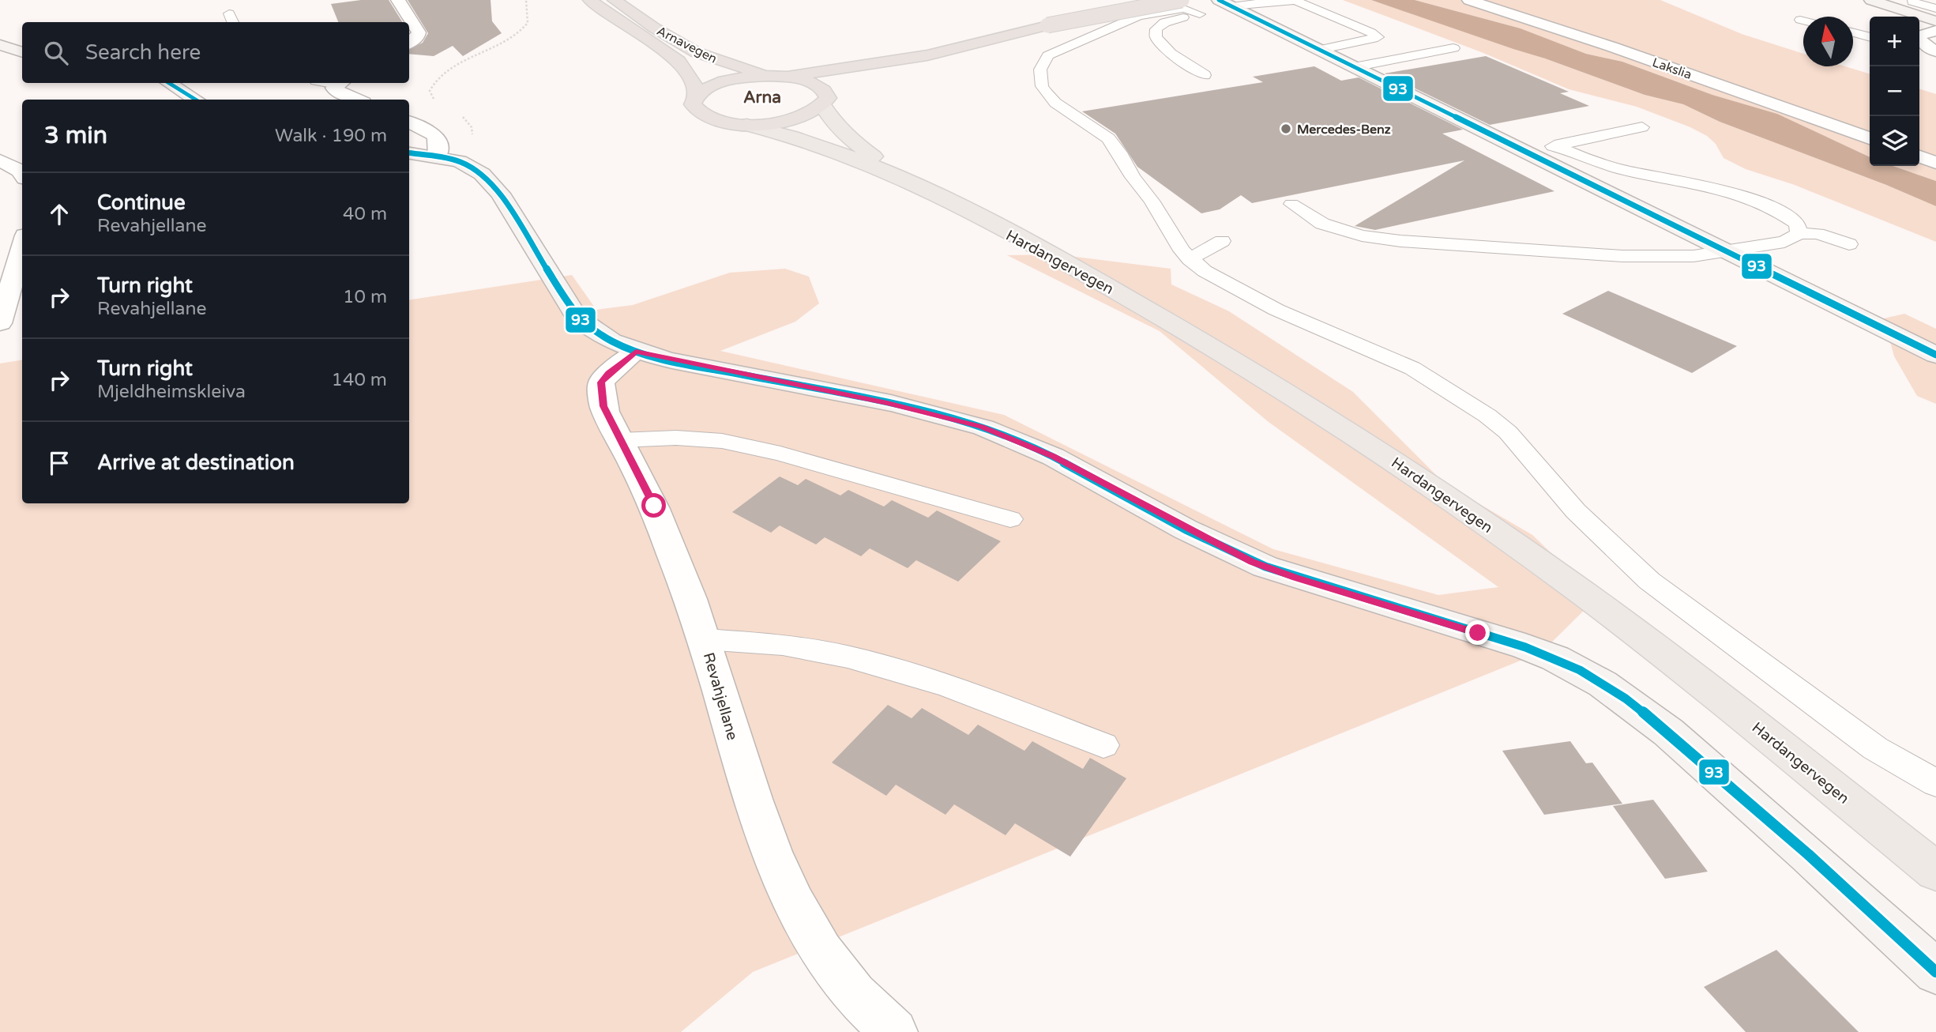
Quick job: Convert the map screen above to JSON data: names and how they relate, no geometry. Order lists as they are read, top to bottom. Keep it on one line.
{"streets":{"highway":["Arnavegen"],"main road":["Hardangervegen"],"street":["Lakslia","Revahjellane"]},"crossings":[["Arnavegen","Hardangervegen"]],"districts":["Arna"],"places":["Mercedes-Benz"],"lines":["transit line 93"],"north":"top","page":{"map_buttons":["+","−"],"search":"Search here","heading":["3 min","Walk · 190 m"],"list":[["Continue","Revahjellane","40 m"],["Turn right","Revahjellane","10 m"],["Turn right","Mjeldheimskleiva","140 m"],"Arrive at destination"]}}
